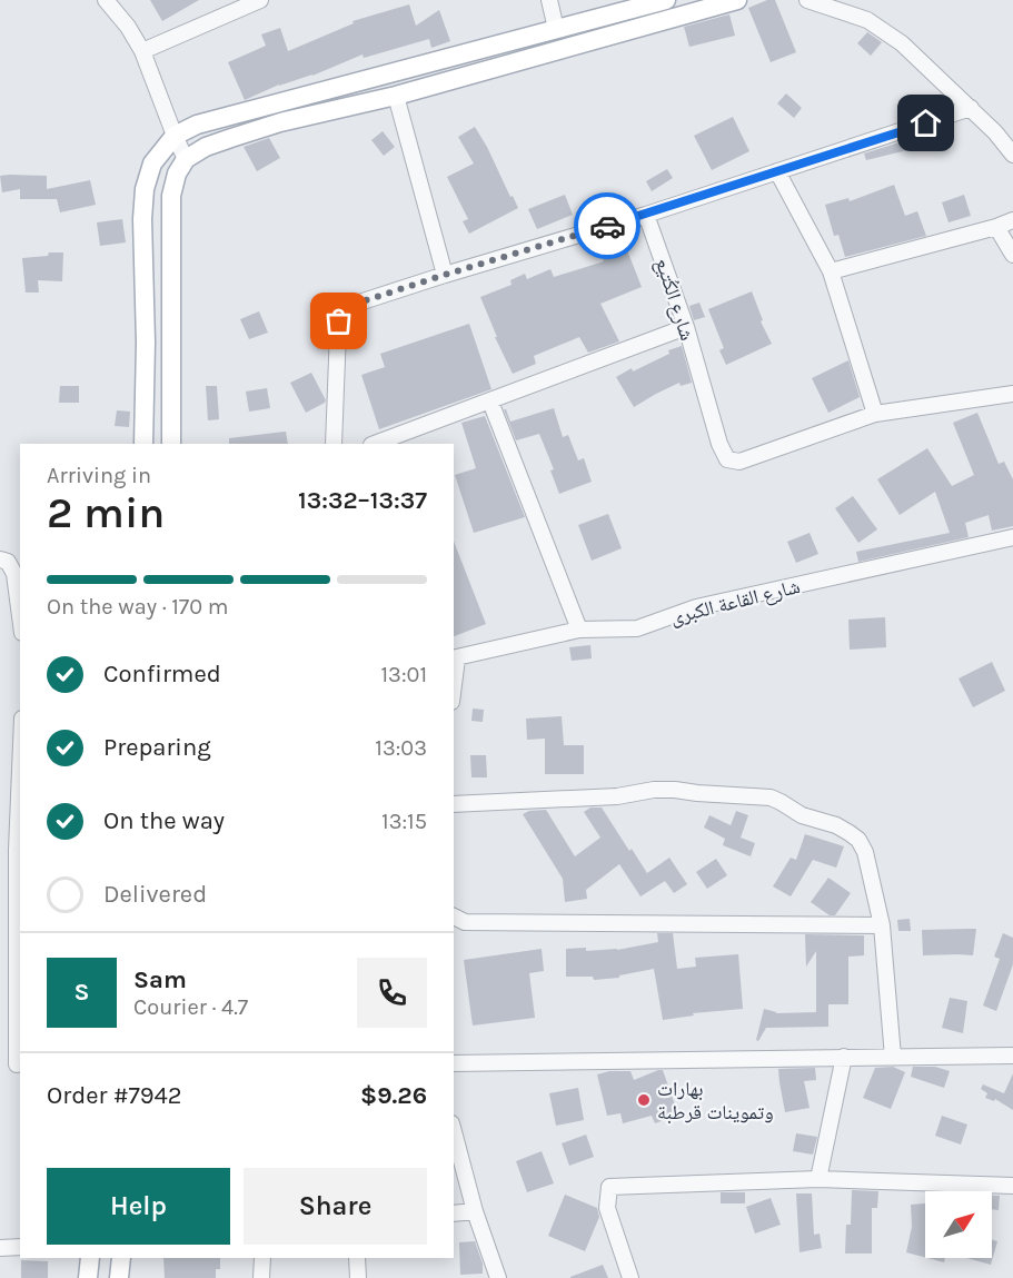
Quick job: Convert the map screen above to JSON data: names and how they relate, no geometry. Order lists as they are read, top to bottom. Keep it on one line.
{"streets":{"street":["شارع الكُتيع","شارع القاعة الكبرى"]},"places":["بهارات وتموينات قرطبة"],"north":"top right","page":{"heading":["2 min","Arriving in","13:32–13:37"],"panel":["Sam","Courier · 4.7","Order #7942","$9.26"],"bar":"On the way · 170 m","list":[["Confirmed","13:01"],["Preparing","13:03"],["On the way","13:15"],"Delivered"],"round":"S","buttons":["Help","Share"]}}
